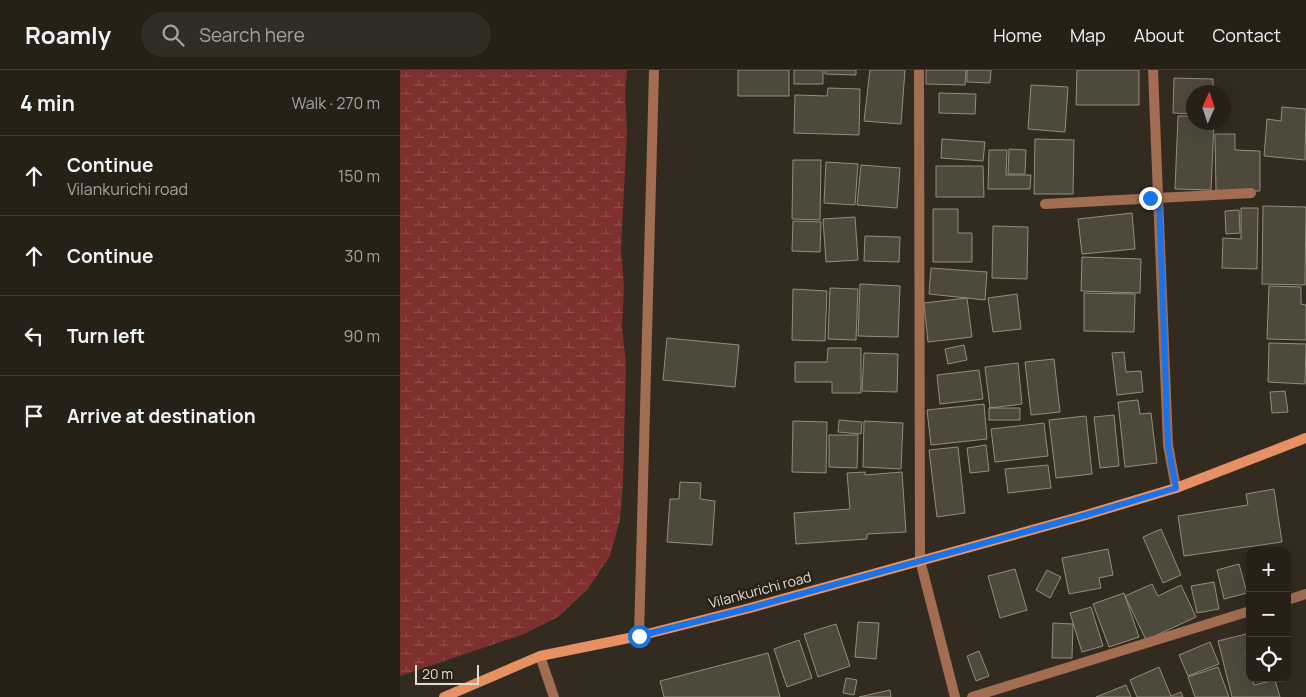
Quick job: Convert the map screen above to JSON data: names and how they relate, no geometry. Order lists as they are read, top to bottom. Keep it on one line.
{"streets":{"main road":["Vilankurichi road"]},"scale_bar":"20 m","north":"top","page":{"header":"Roamly","search":"Search here","nav":["Home","Map","About","Contact"],"heading":["4 min","Walk · 270 m"],"list":[["Continue","Vilankurichi road","150 m"],["Continue","30 m"],["Turn left","90 m"],"Arrive at destination"],"map_buttons":["+","−"],"scale":"20 m"}}
